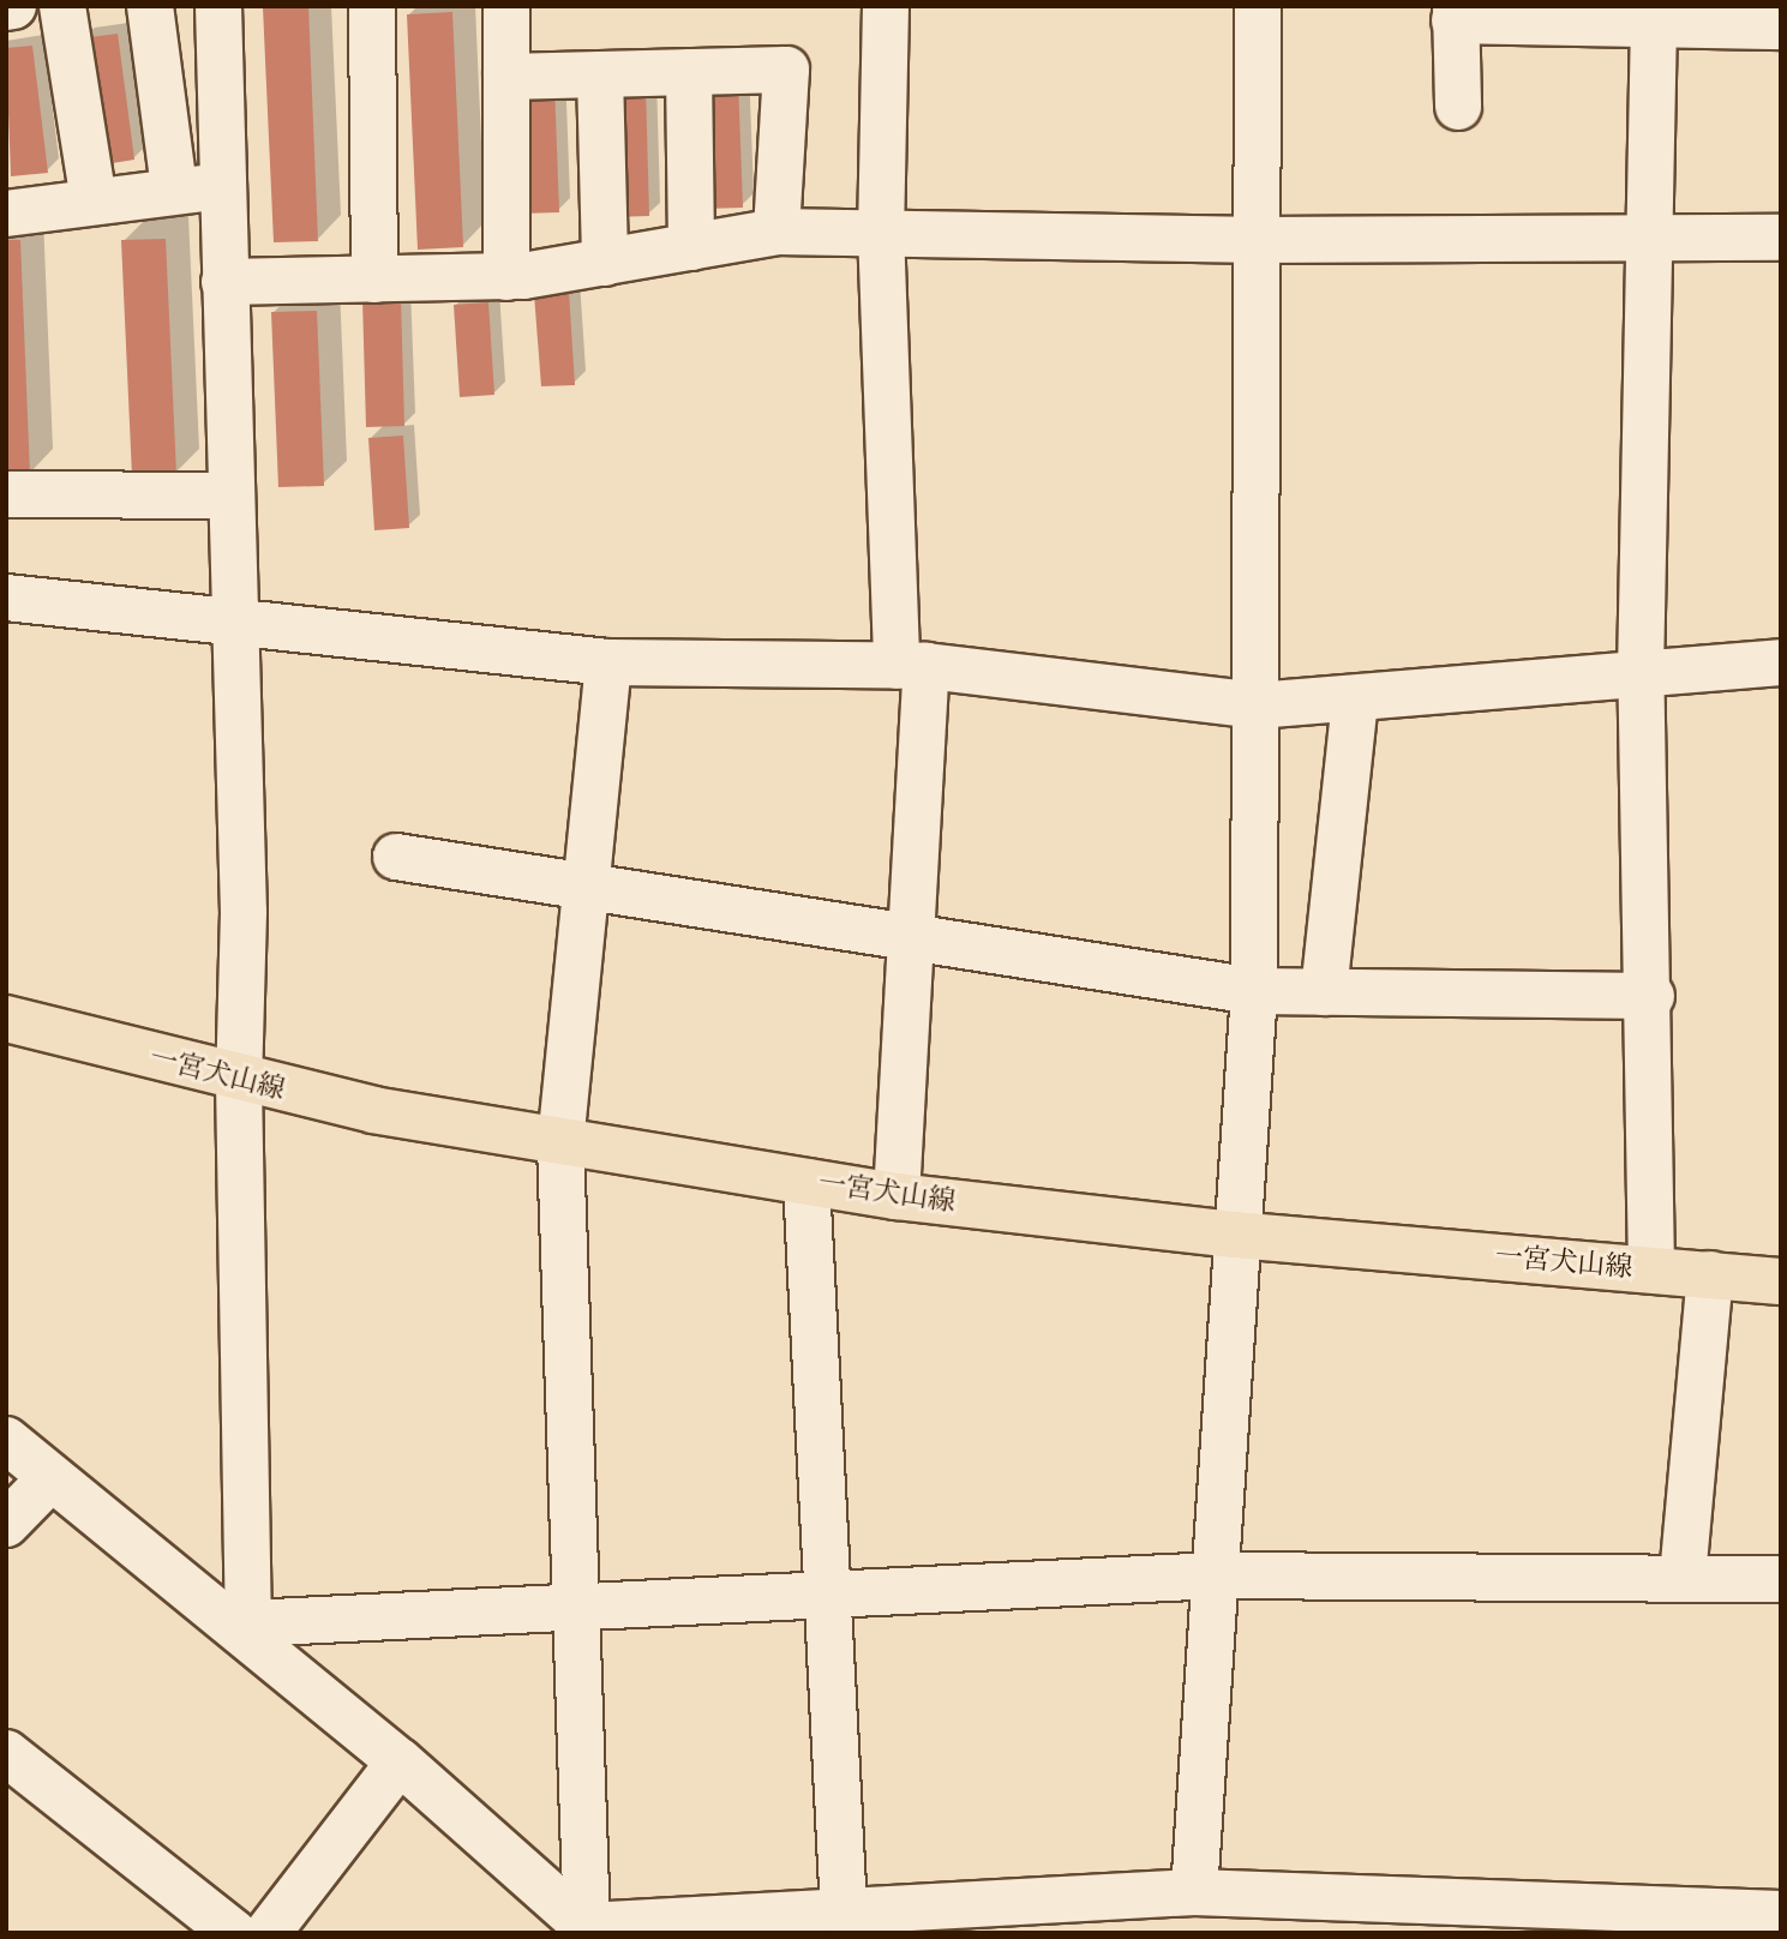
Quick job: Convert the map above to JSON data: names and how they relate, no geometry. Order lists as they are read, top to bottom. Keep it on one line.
{"streets":{"main road":["一宮犬山線"]}}
